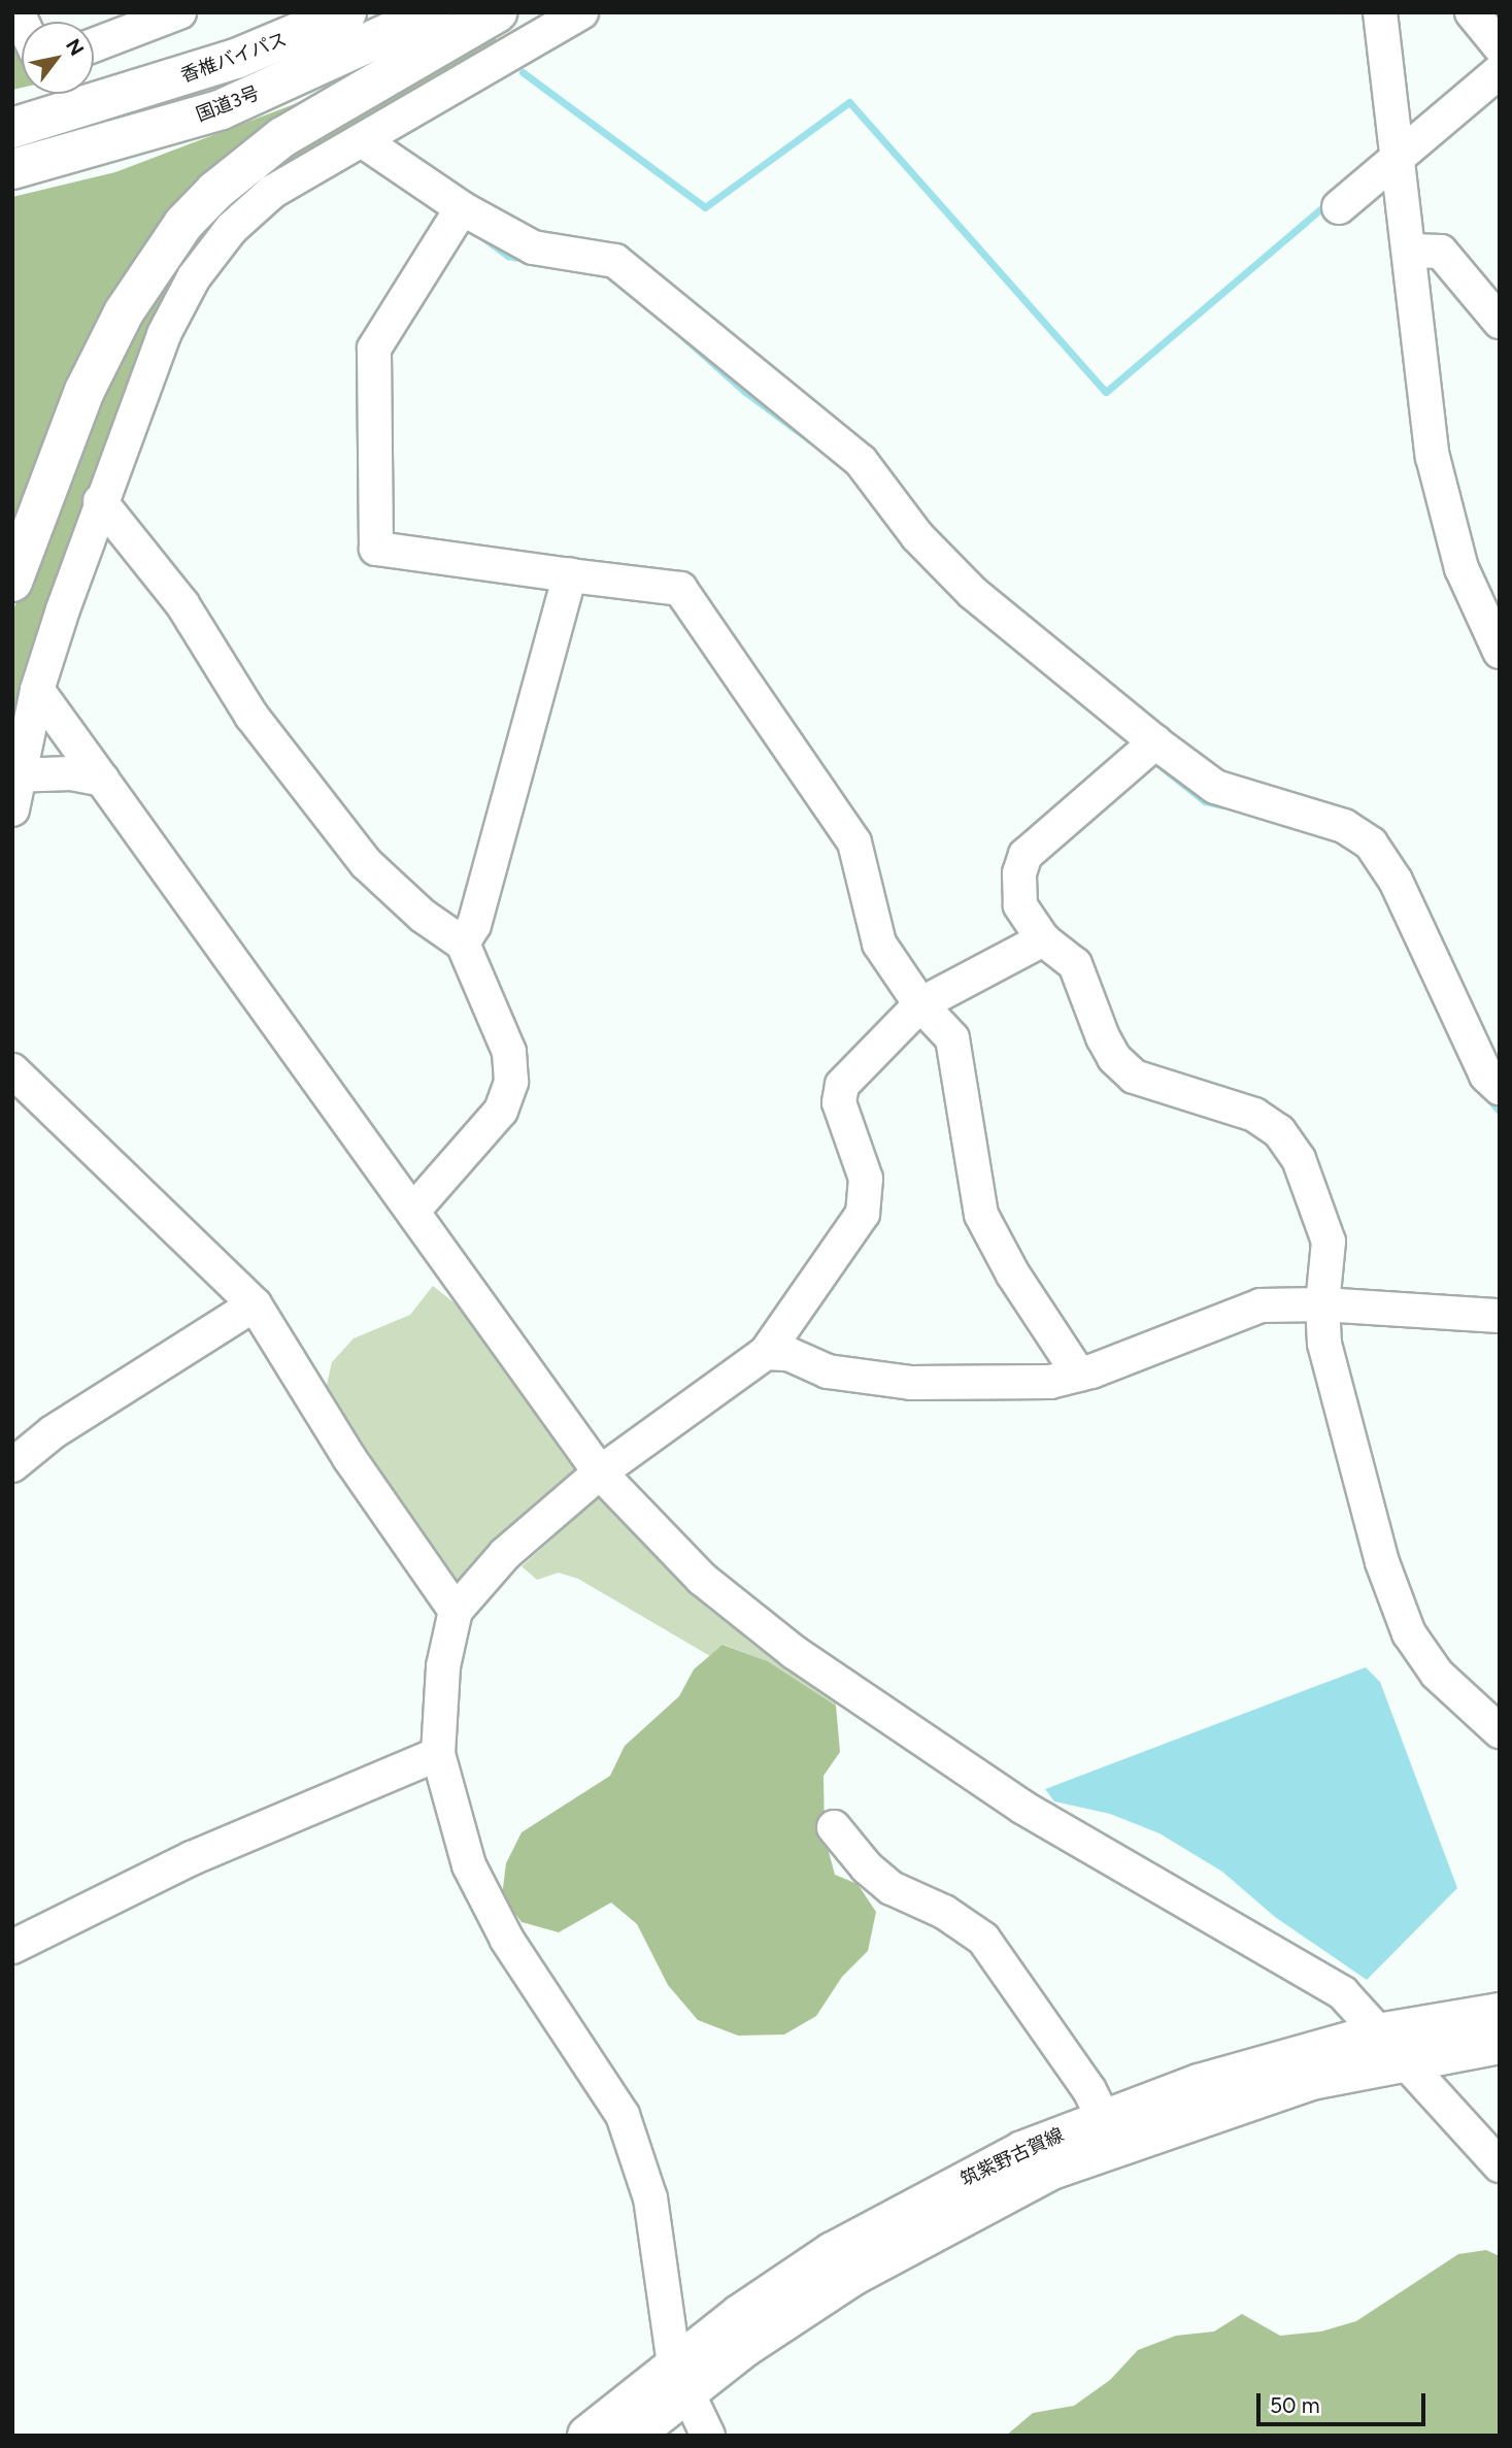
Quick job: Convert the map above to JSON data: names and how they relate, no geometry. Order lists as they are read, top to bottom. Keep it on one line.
{"streets":{"main road":["香椎バイパス","国道3号","筑紫野古賀線"]},"scale_bar":"50 m","north":"top right"}
